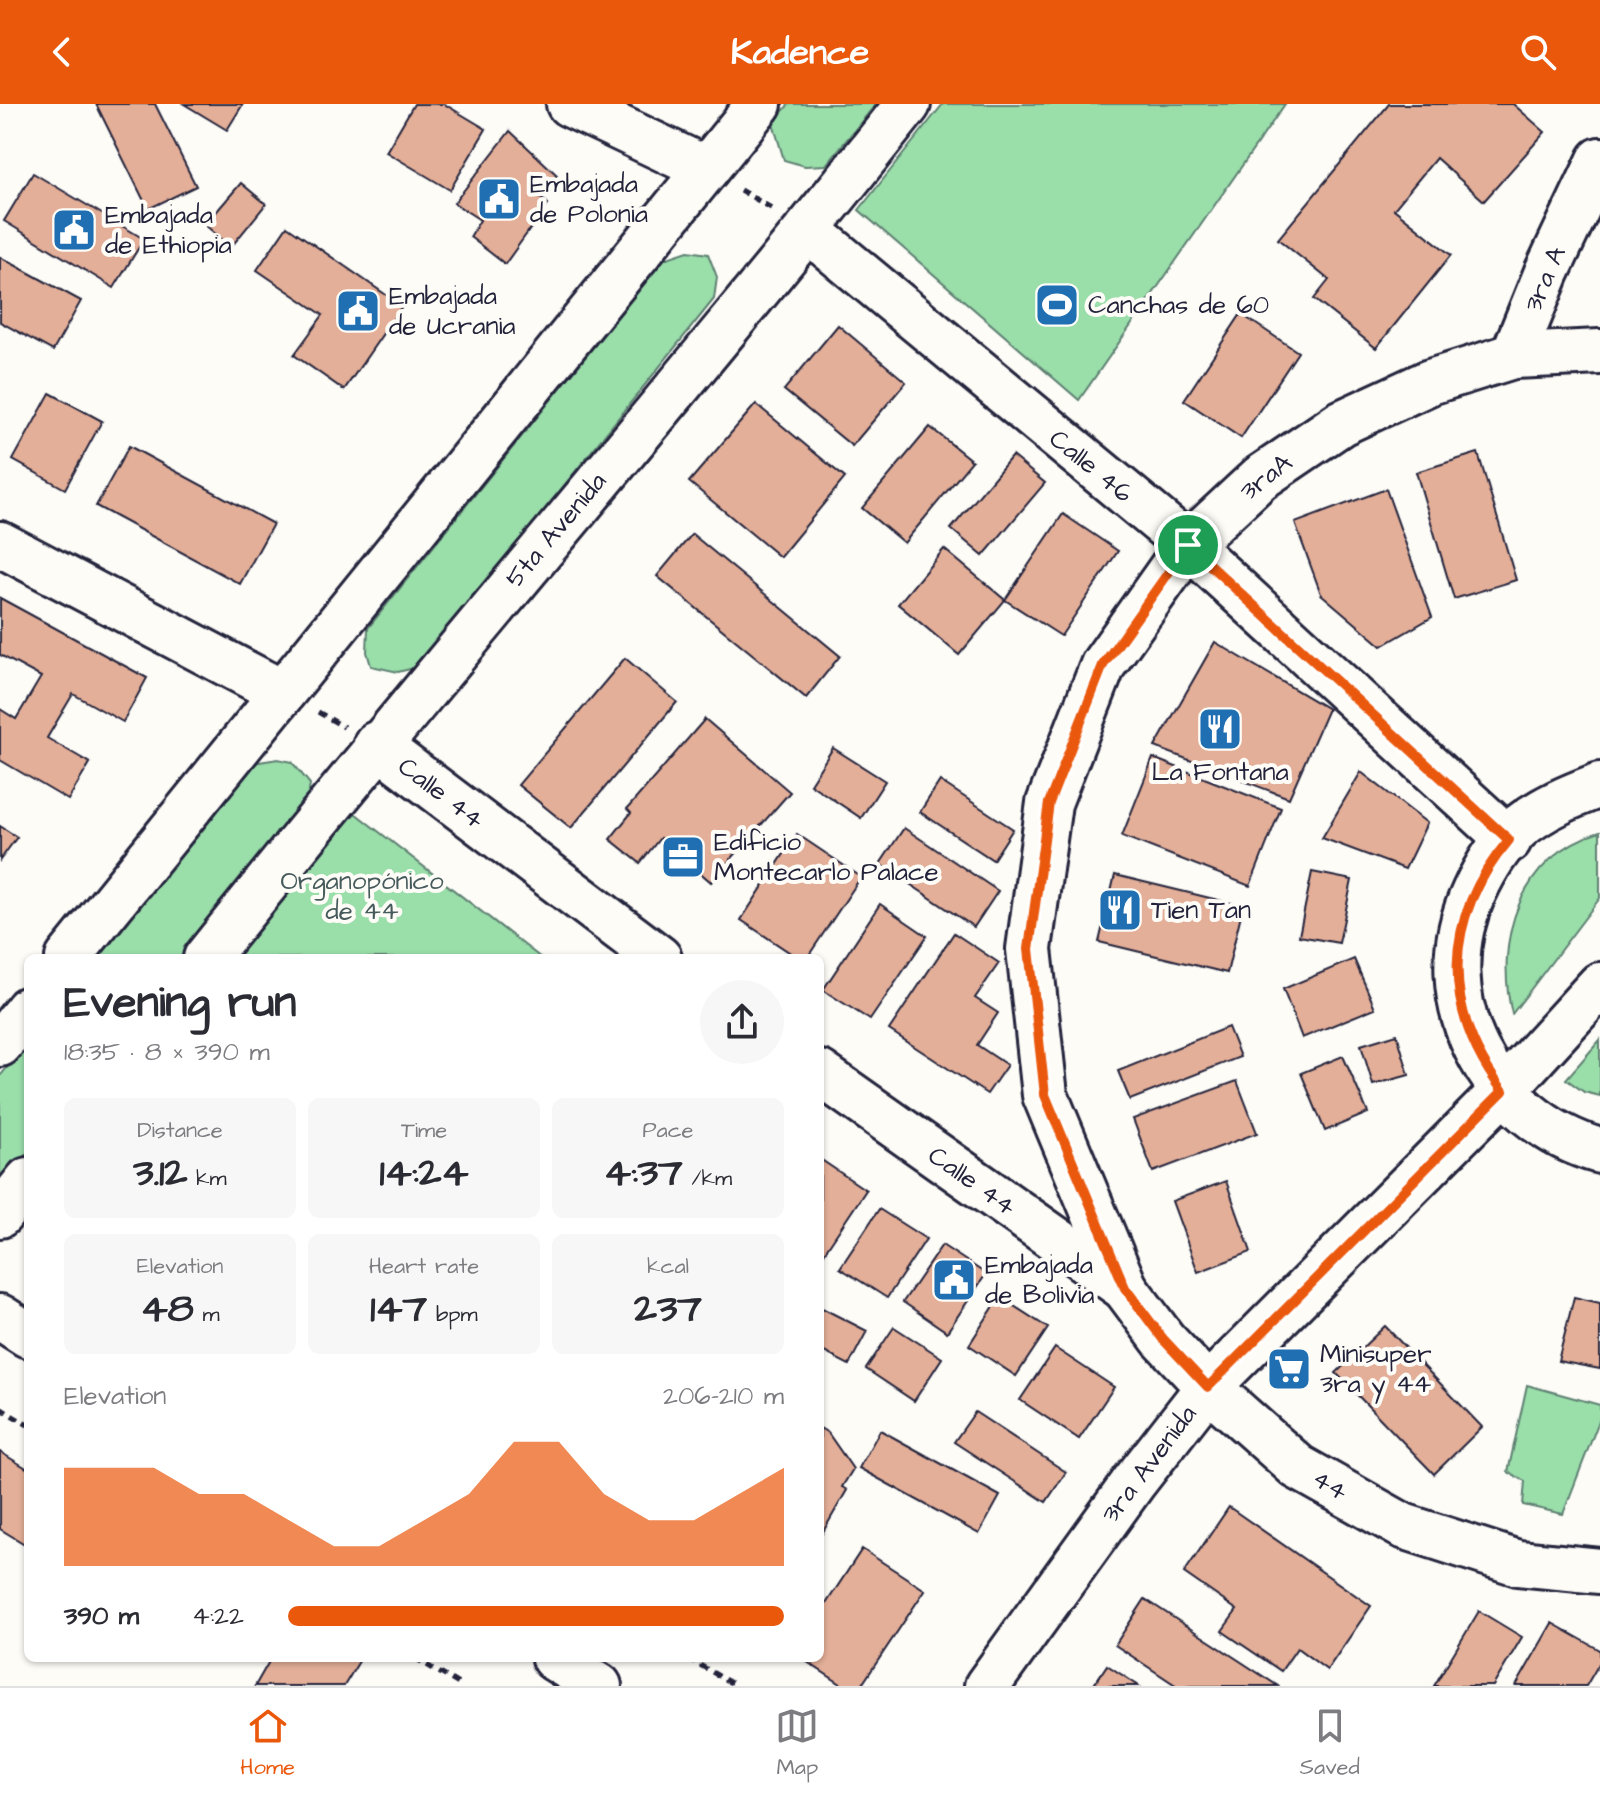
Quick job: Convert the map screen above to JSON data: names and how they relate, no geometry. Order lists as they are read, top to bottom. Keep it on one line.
{"streets":{"main road":["3ra A","Calle 46","3raA","5ta Avenida","Calle 44","3ra Avenida","44"]},"crossings":[["3ra A","3raA"],["Calle 46","3raA"],["Calle 46","5ta Avenida"],["3raA","Calle 44"],["3raA","44"],["5ta Avenida","Calle 44"],["Calle 44","44"],["3ra Avenida","44"]],"parks":["Organopónico de 44"],"places":{"public building":["Embajada de Polonia","Embajada de Ethiopia","Embajada de Ucrania","Embajada de Bolivia"],"sports":["Canchas de 60"],"restaurant":["La Fontana","Tien Tan"],"office":["Edificio Montecarlo Palace"],"supermarket":["Minisuper 3ra y 44"]},"page":{"header":"Kadence","heading":["Evening run","18:35 · 8 × 390 m"],"stats":[["Distance","3.12 km"],["Time","14:24"],["Pace","4:37 /km"],["Elevation","48 m"],["Heart rate","147 bpm"],["kcal","237"]],"chart":["Elevation","206–210 m"],"list":[{"name":"390 m","note":"4:22"}],"tabs":["Home","Map","Saved"]}}
